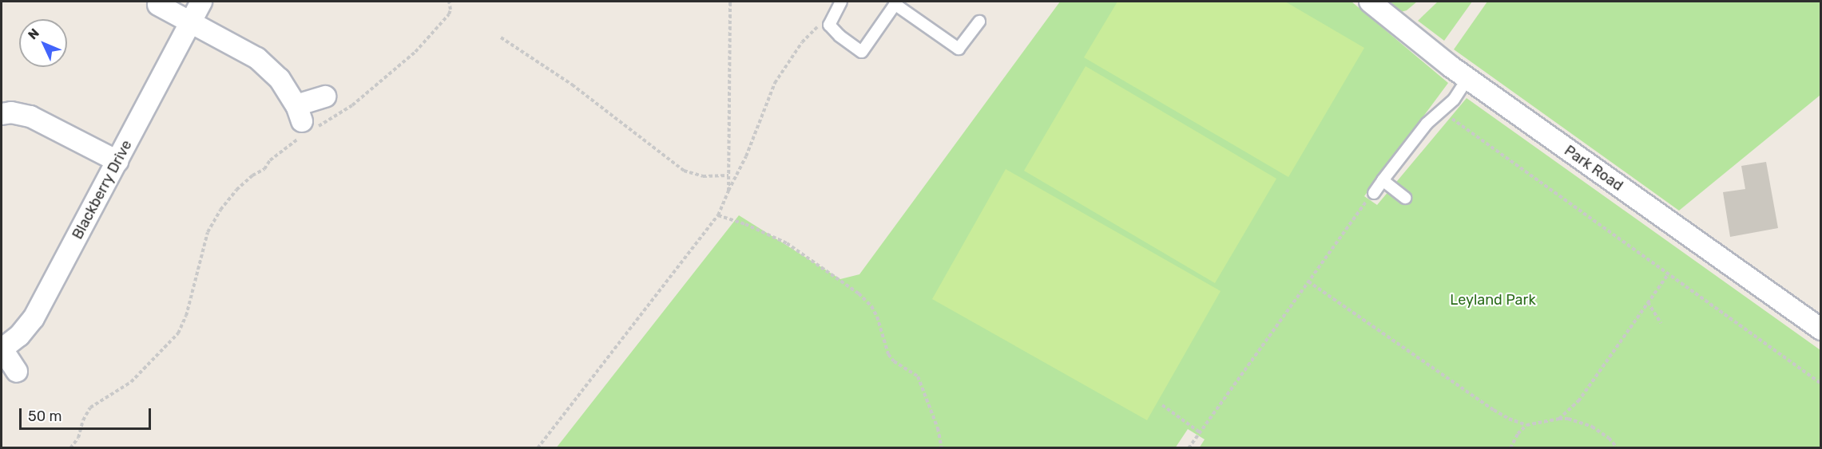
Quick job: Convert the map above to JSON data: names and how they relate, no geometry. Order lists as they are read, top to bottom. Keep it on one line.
{"streets":{"street":["Park Road","Blackberry Drive"]},"parks":["Leyland Park"],"scale_bar":"50 m","north":"top left"}
